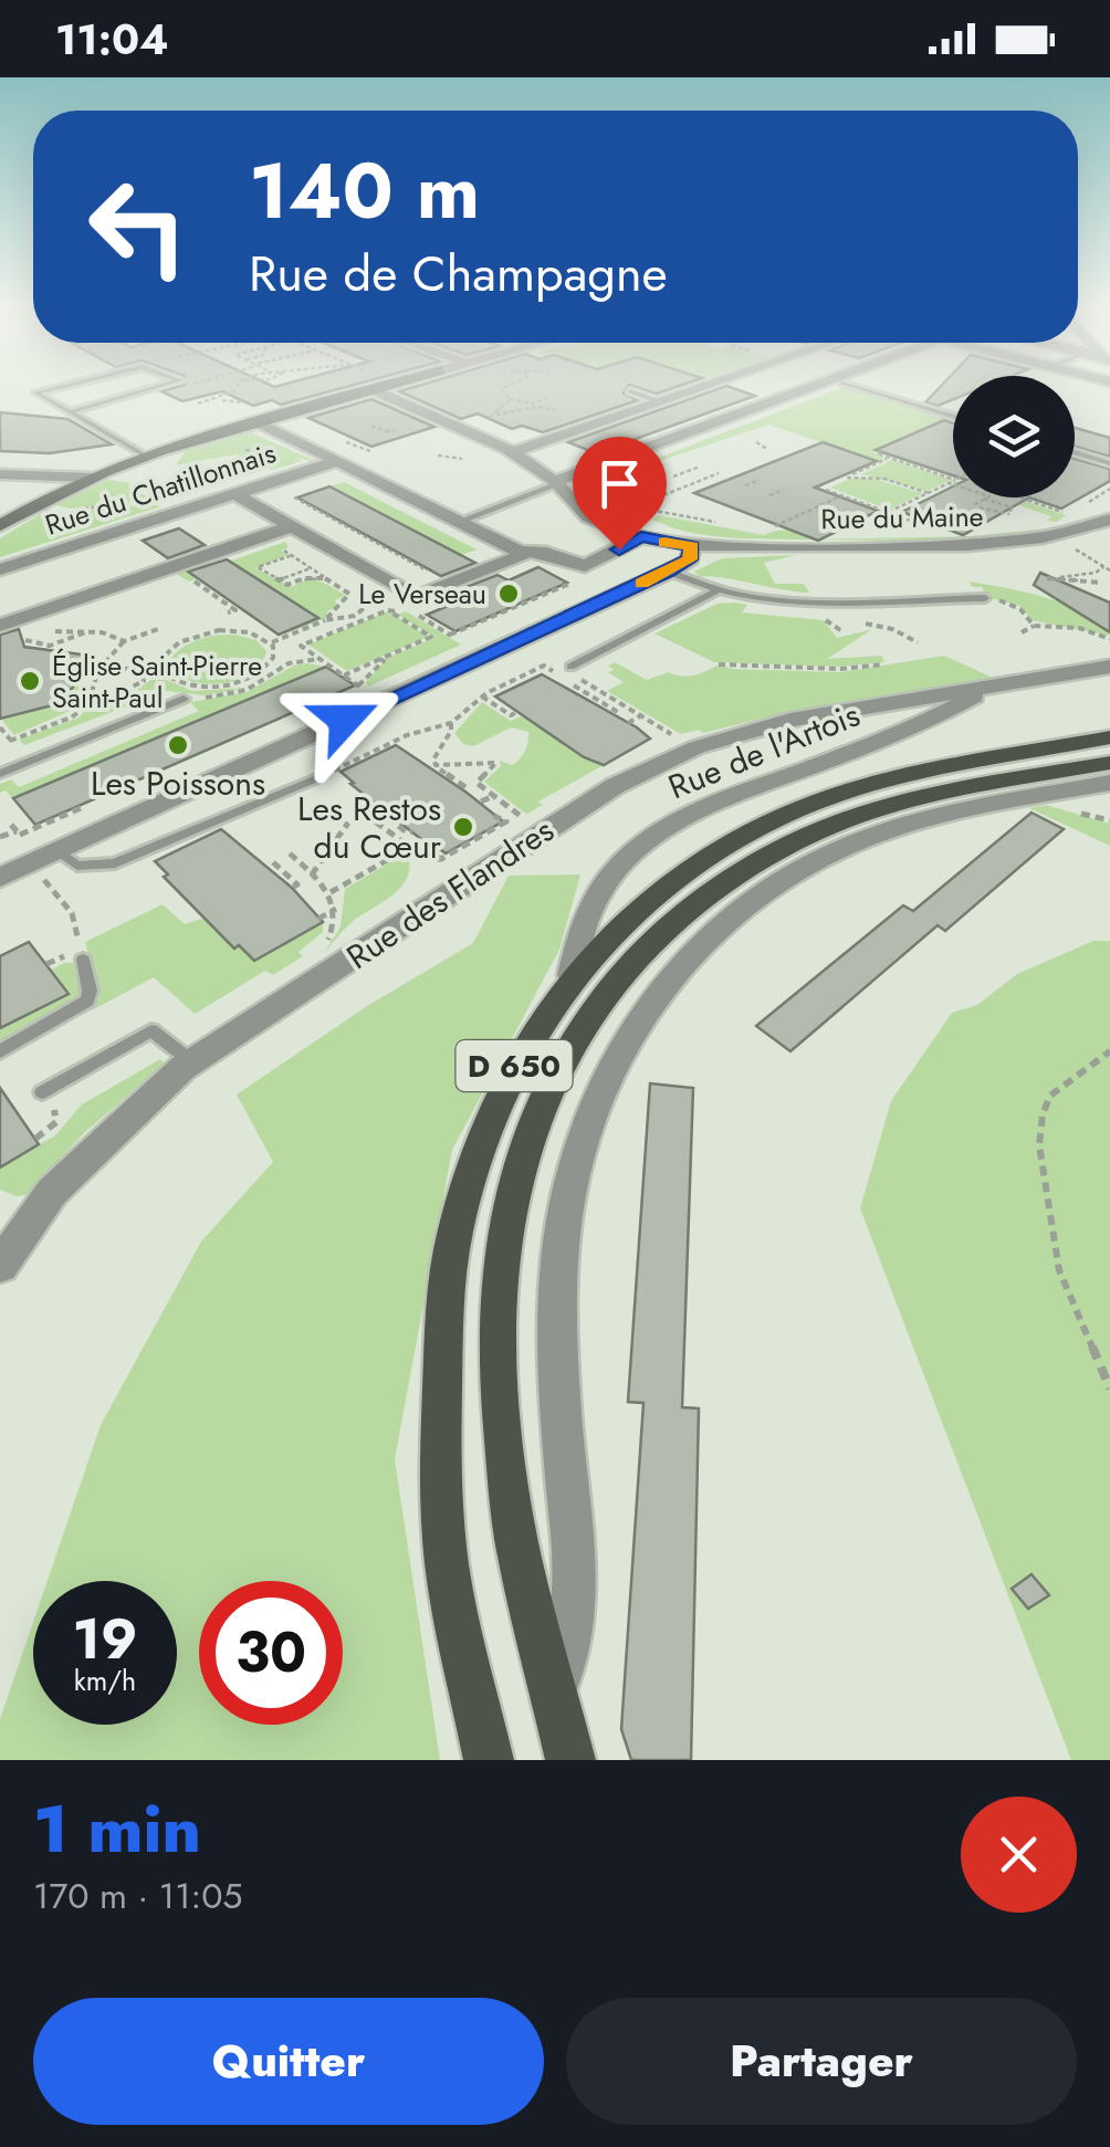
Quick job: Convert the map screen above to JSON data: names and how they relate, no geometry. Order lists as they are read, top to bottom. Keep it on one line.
{"streets":{"main road":["D 650"],"street":["Rue du Chatillonnais","Rue du Maine","Rue de l'Artois","Rue des Flandres"]},"crossings":[["Rue de l'Artois","Rue des Flandres"],["Rue de l'Artois","D 650"]],"places":["Le Verseau","Église Saint-Pierre Saint-Paul","Les Poissons","Les Restos du Cœur"],"page":{"status":"11:04","turn":["140 m","Rue de Champagne"],"speed":"19 km/h","limit":"30","heading":["1 min","170 m · 11:05"],"buttons":["Quitter","Partager"]}}
